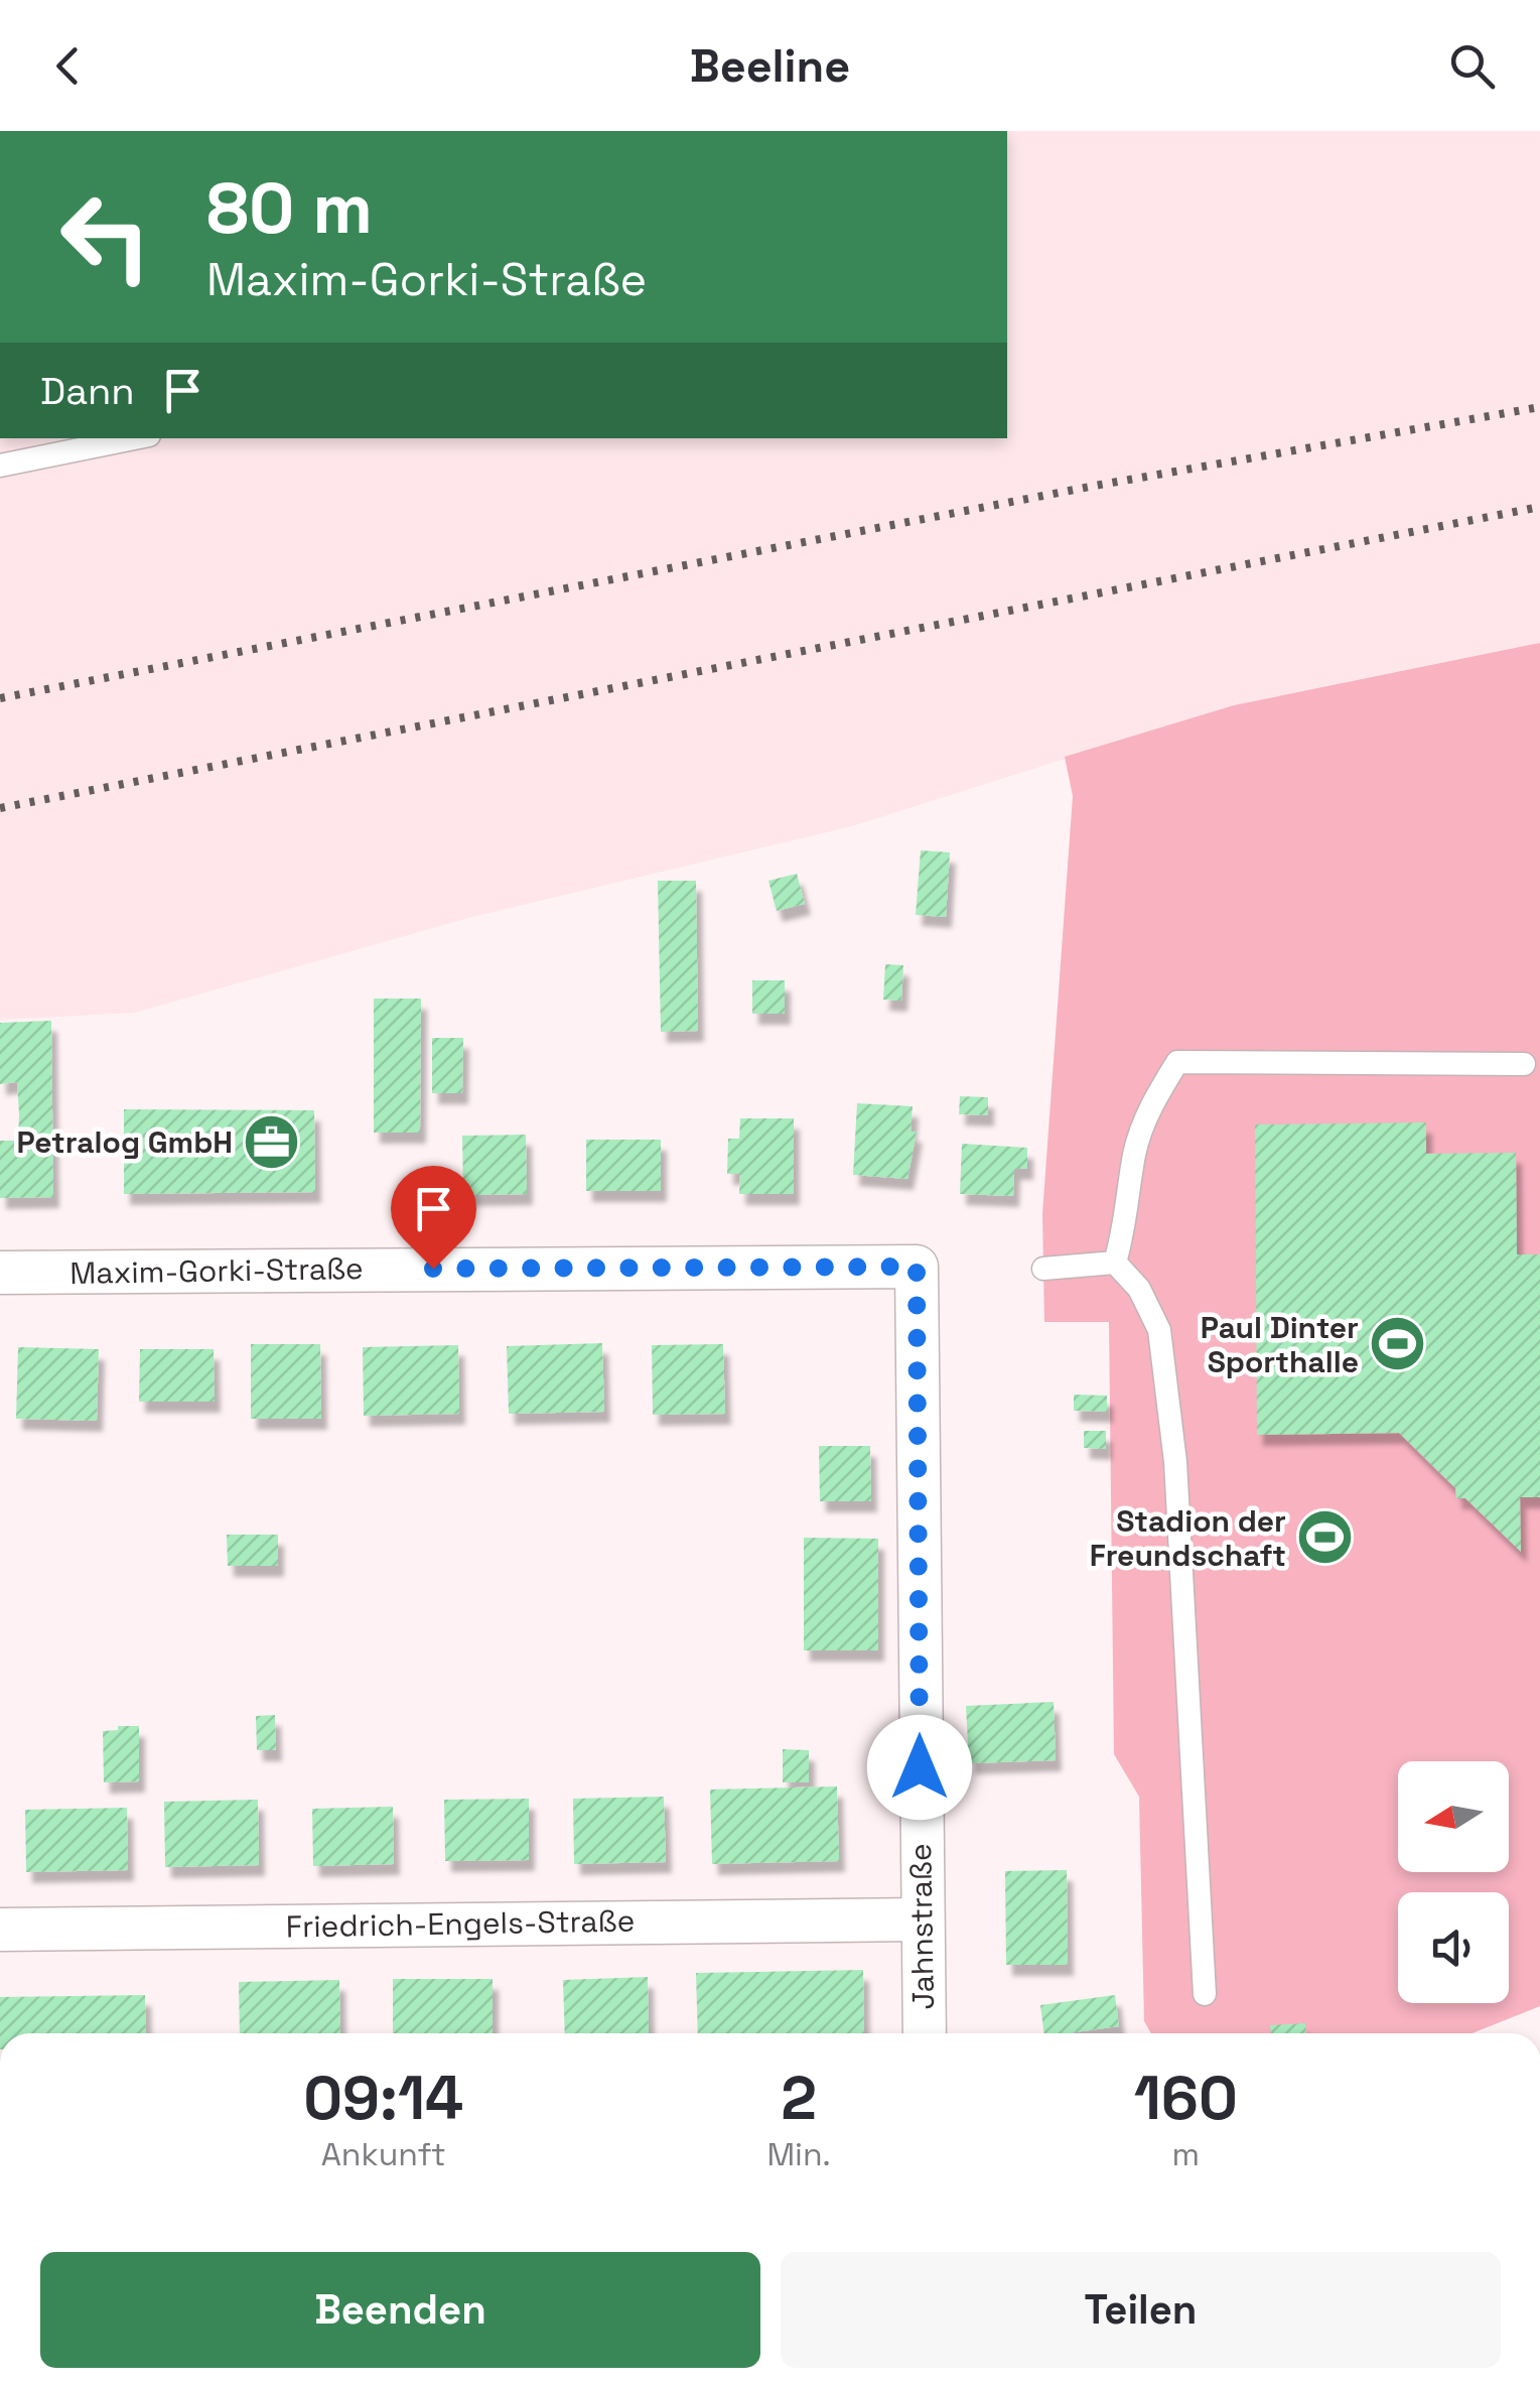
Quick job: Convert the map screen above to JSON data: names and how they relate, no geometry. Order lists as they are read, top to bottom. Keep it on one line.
{"streets":{"street":["Maxim-Gorki-Straße","Friedrich-Engels-Straße","Jahnstraße"]},"crossings":[["Maxim-Gorki-Straße","Jahnstraße"],["Friedrich-Engels-Straße","Jahnstraße"]],"places":{"office":["Petralog GmbH"],"sports":["Paul Dinter Sporthalle","Stadion der Freundschaft"]},"north":"left","page":{"header":"Beeline","turn":["80 m","Maxim-Gorki-Straße"],"then":"Dann","eta":["09:14","Ankunft","2","Min.","160","m"],"buttons":["Beenden","Teilen"]}}
